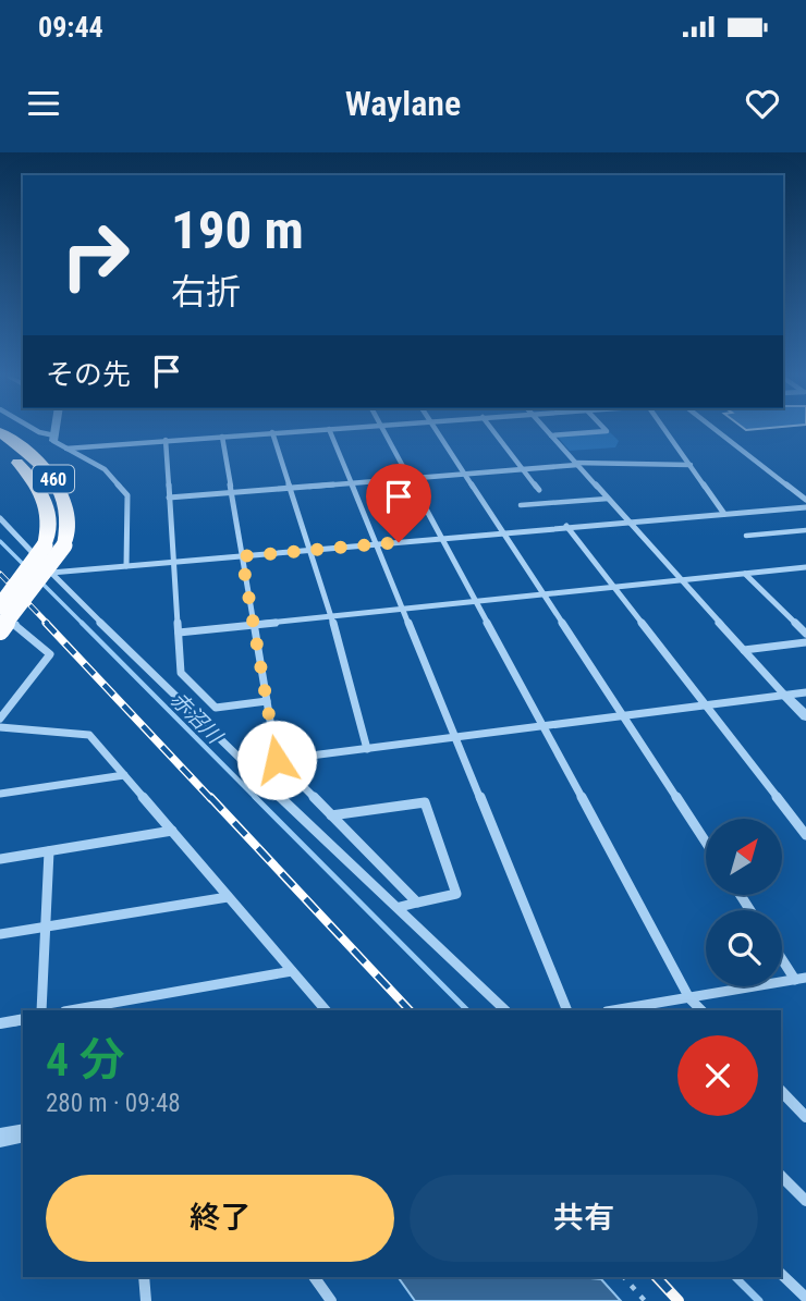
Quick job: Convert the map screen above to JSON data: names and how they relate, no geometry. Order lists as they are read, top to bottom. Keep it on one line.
{"streets":{"highway":["460"]},"water":["赤沼川"],"north":"top right","page":{"status":"09:44","header":"Waylane","turn":["190 m","右折"],"then":"その先","heading":["4 分","280 m · 09:48"],"buttons":["終了","共有"]}}
